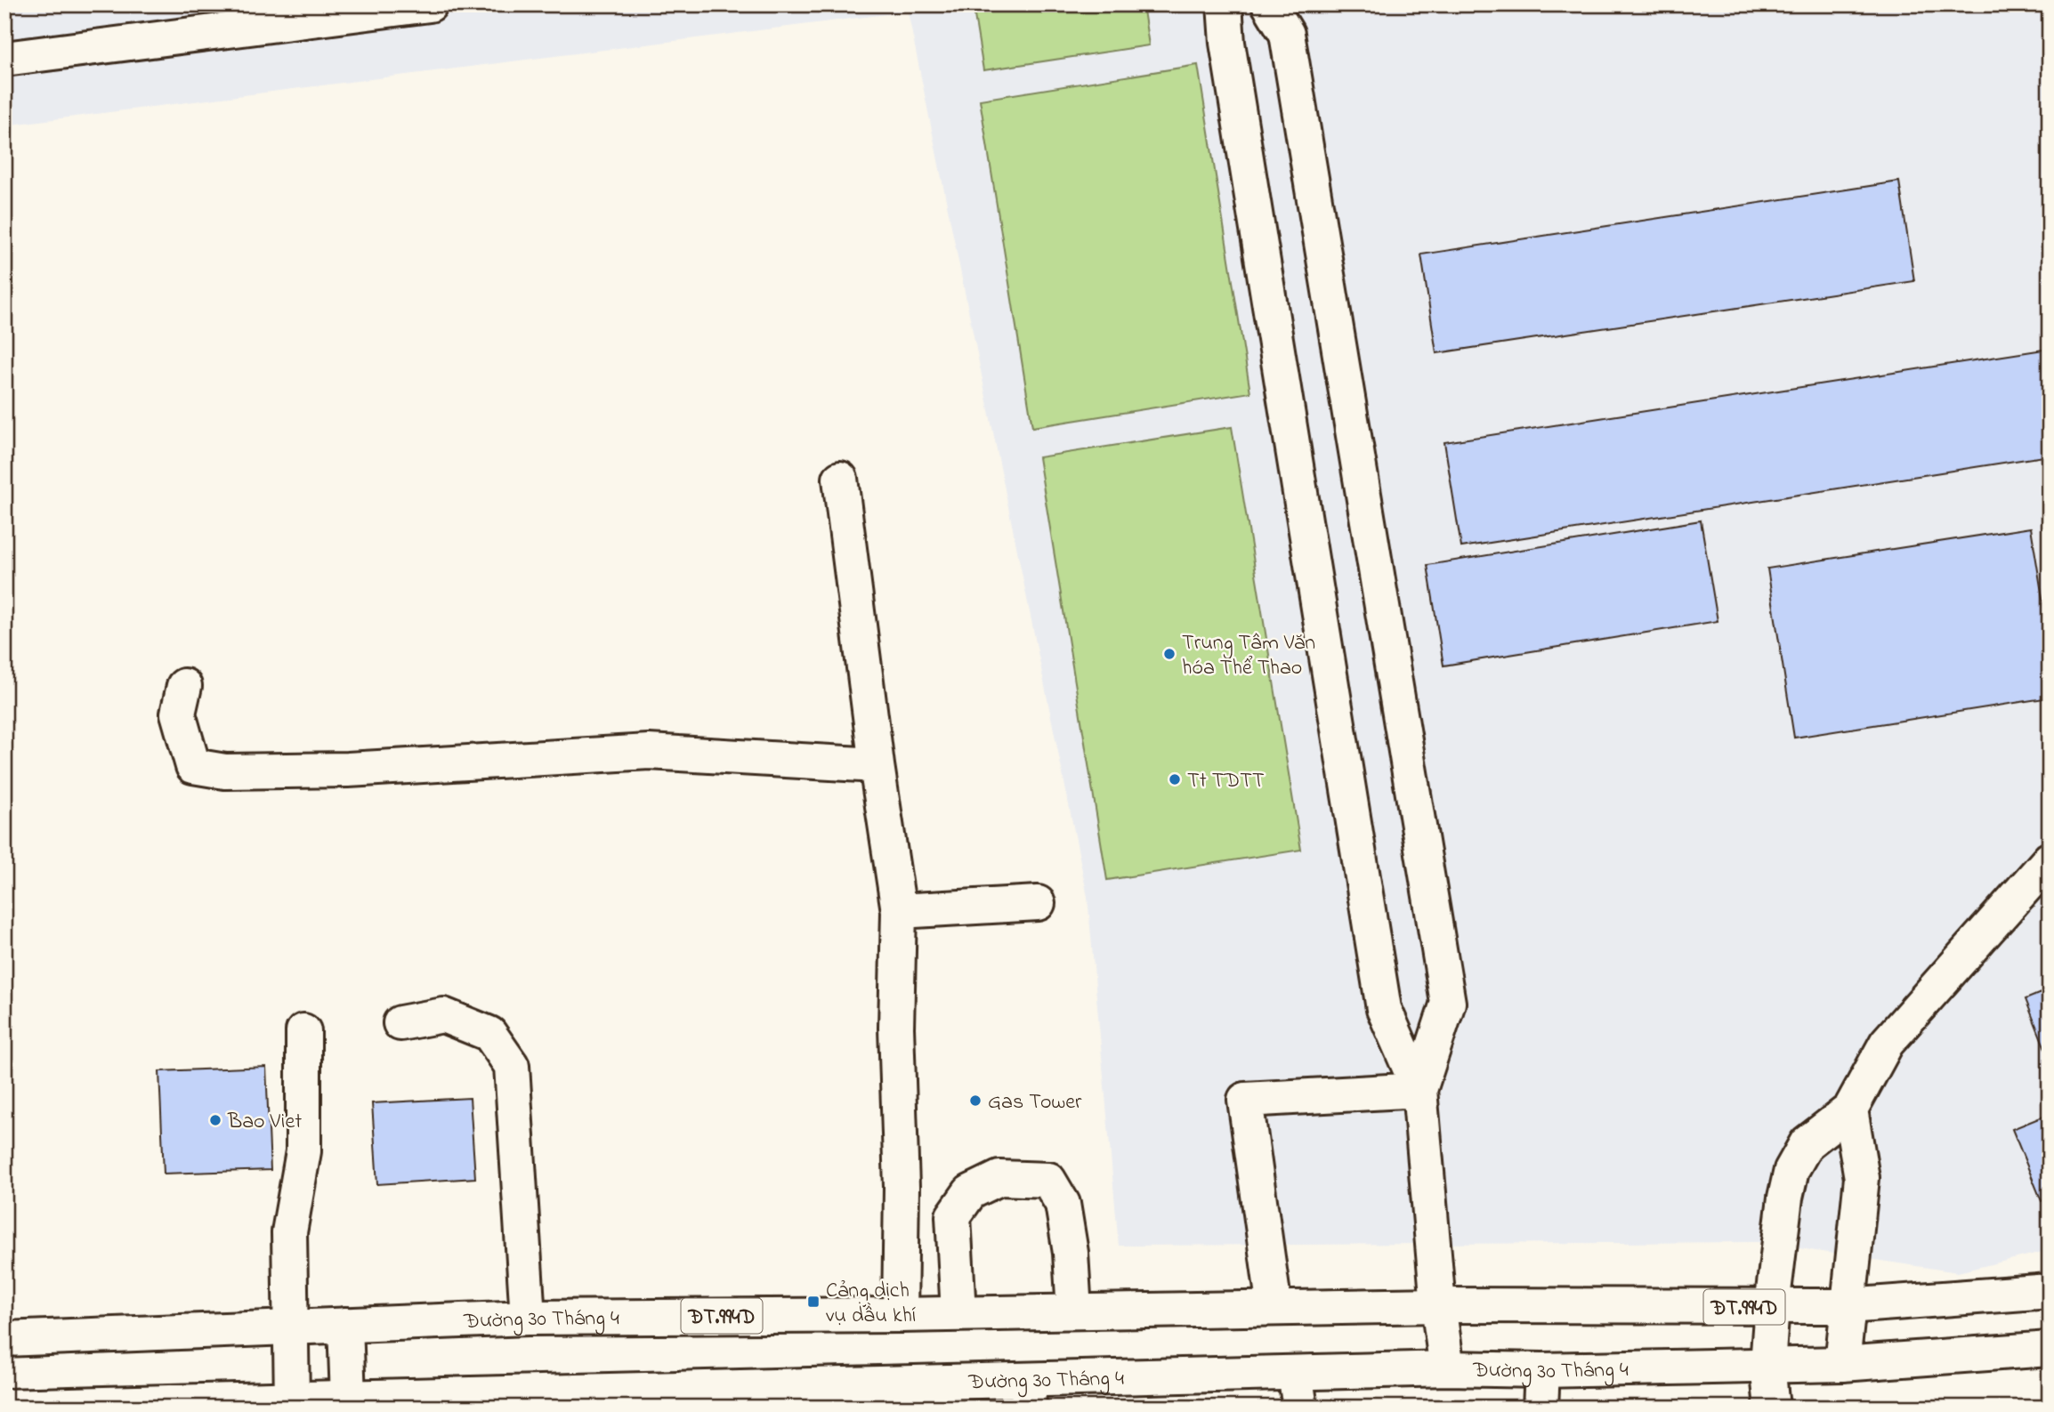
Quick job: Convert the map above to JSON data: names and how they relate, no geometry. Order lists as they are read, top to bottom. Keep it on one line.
{"streets":{"main road":["ĐT.994D","Đường 30 Tháng 4"]},"places":{"other":["Trung Tâm Văn hóa Thể Thao","Tt TDTT","Gas Tower","Bao Viet"],"transit":["Cảng dịch vụ dầu khí"]}}
